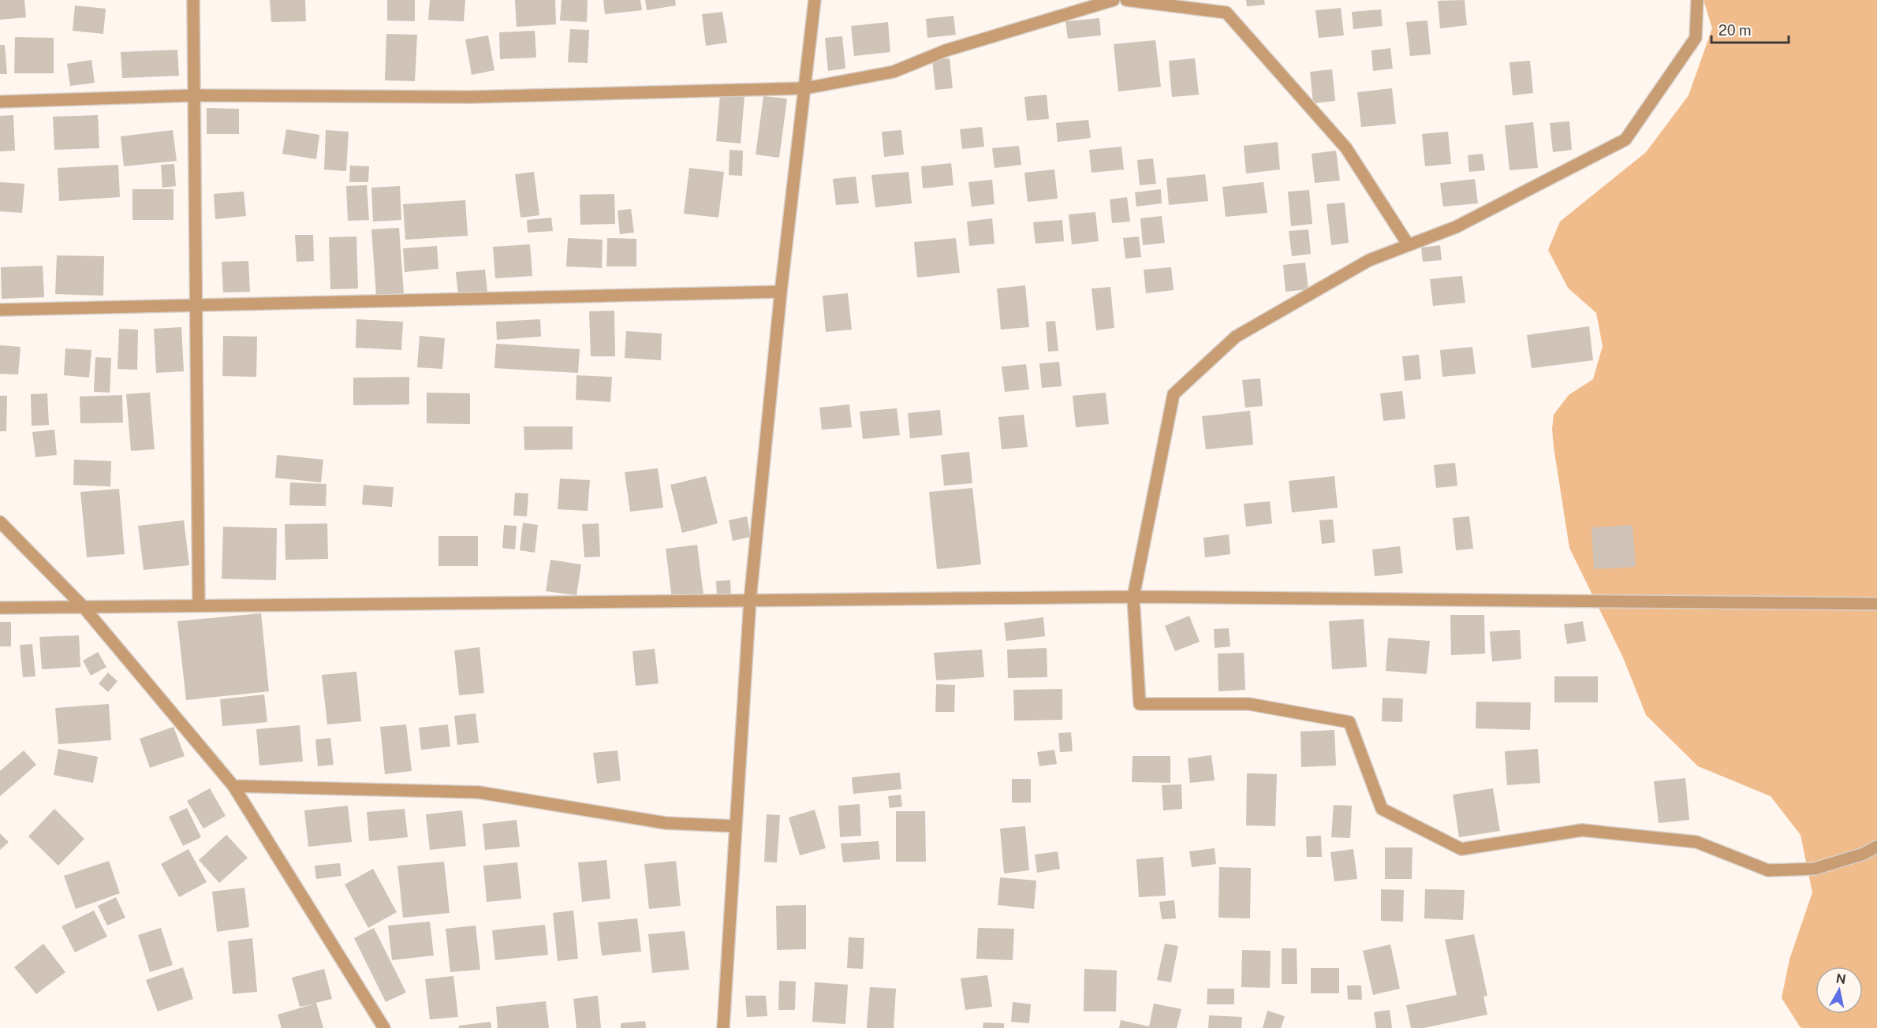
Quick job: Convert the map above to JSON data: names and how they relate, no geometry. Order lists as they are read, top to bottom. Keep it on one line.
{"scale_bar":"20 m","north":"top"}
